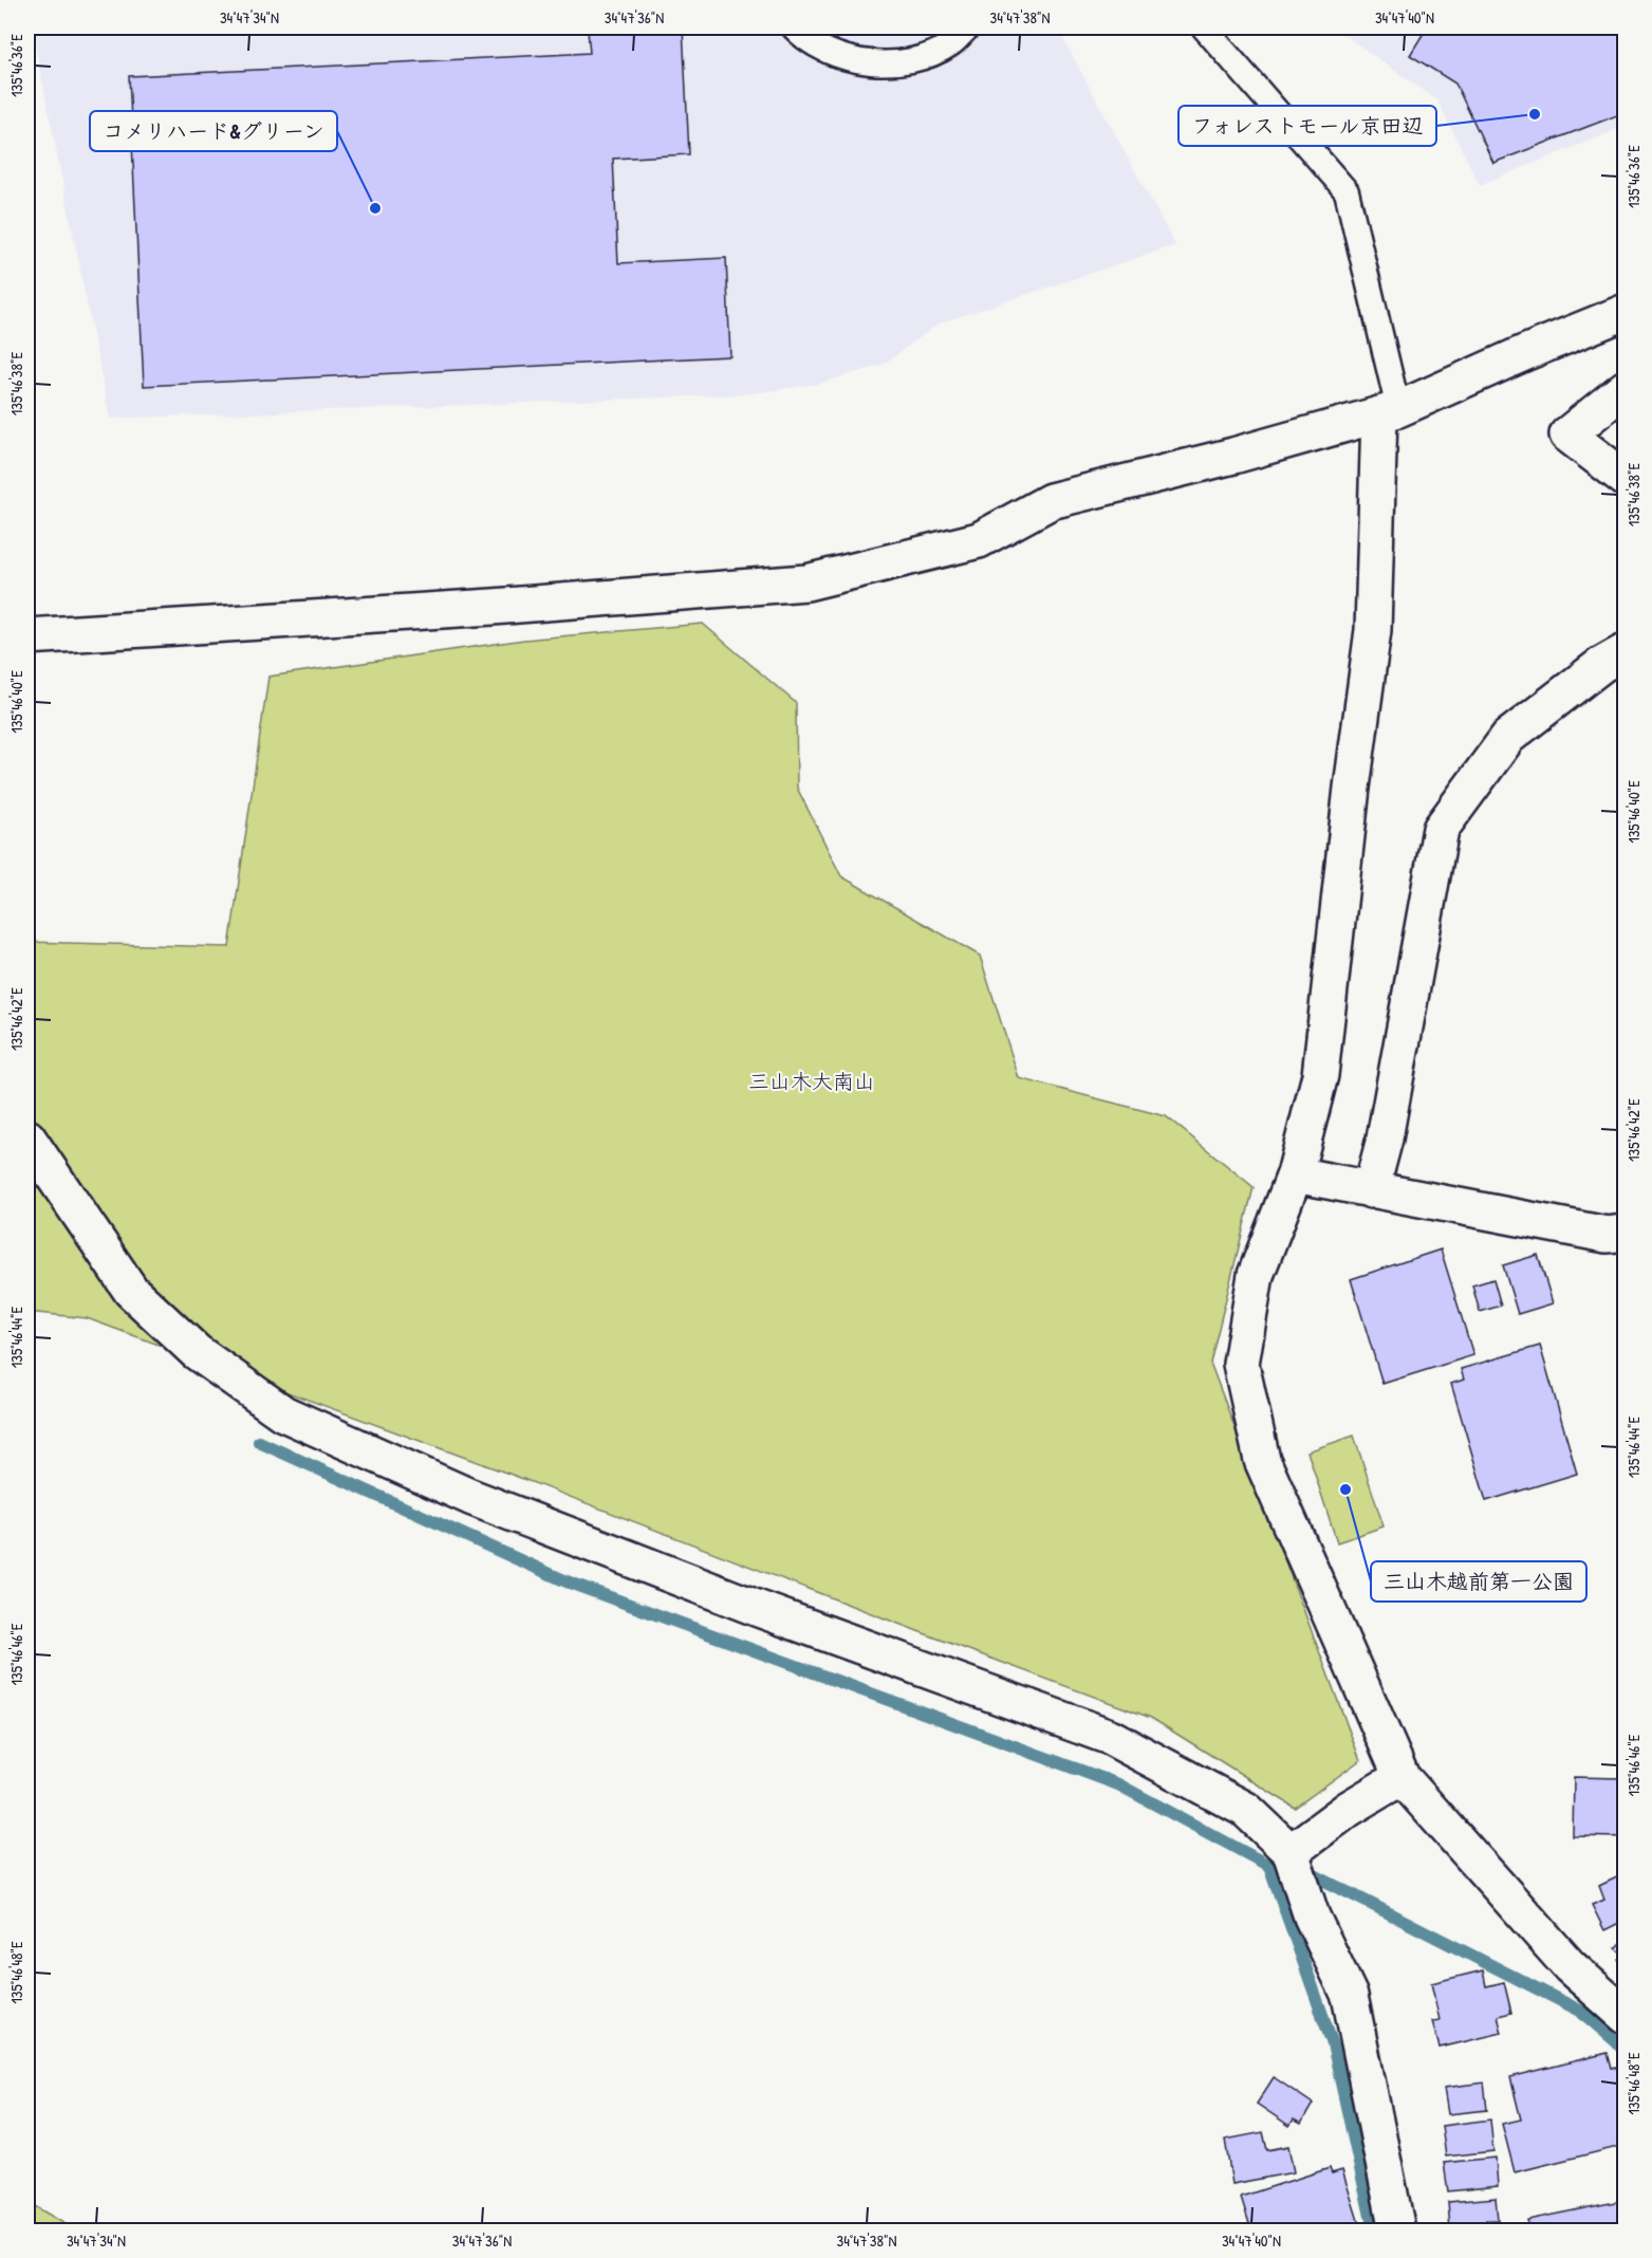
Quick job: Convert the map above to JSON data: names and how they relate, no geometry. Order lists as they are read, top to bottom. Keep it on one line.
{"districts":["三山木大南山"],"places":["フォレストモール京田辺","コメリハード&グリーン","三山木越前第一公園"],"coordinates":["34°47'34\"N","34°47'36\"N","34°47'38\"N","34°47'40\"N","135°46'36\"E","135°46'38\"E","135°46'40\"E","135°46'42\"E","135°46'44\"E","135°46'46\"E","135°46'48\"E"]}
